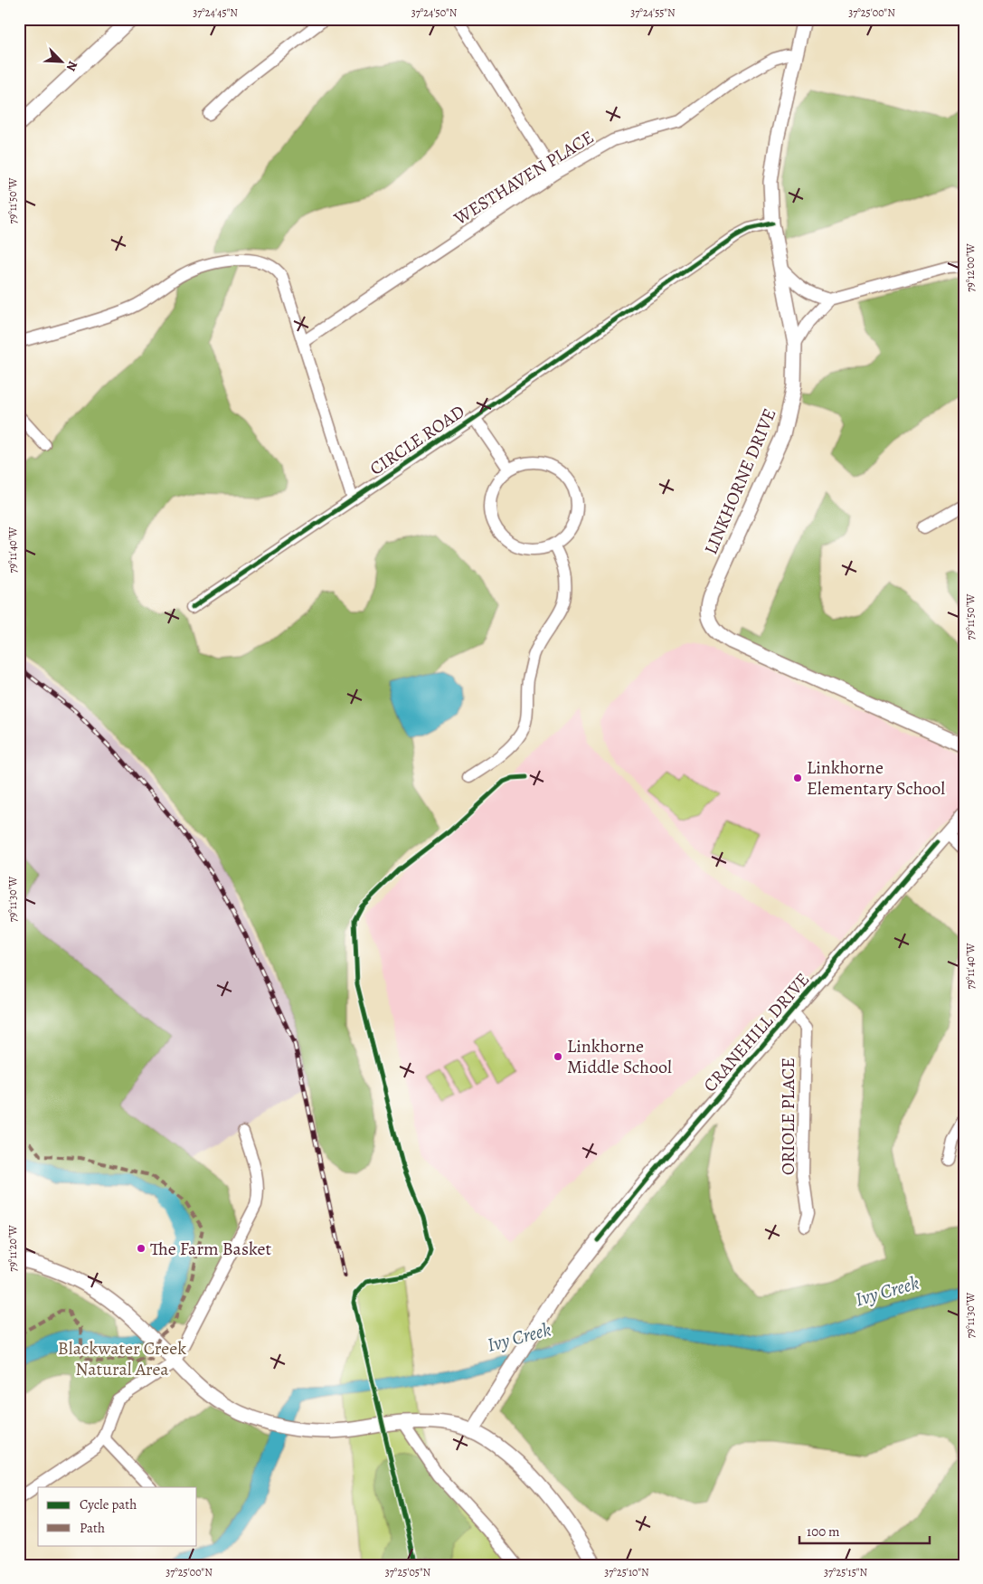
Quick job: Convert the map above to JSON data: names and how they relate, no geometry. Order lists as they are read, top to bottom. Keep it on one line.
{"streets":{"main road":["LINKHORNE DRIVE","CRANEHILL DRIVE"],"street":["WESTHAVEN PLACE","CIRCLE ROAD","ORIOLE PLACE"]},"crossings":[["WESTHAVEN PLACE","LINKHORNE DRIVE"],["CIRCLE ROAD","LINKHORNE DRIVE"],["CRANEHILL DRIVE","ORIOLE PLACE"]],"water":["Ivy Creek"],"parks":["Blackwater Creek Natural Area"],"places":["Linkhorne Elementary School","Linkhorne Middle School","The Farm Basket"],"legend":["Cycle path","Path"],"scale_bar":"100 m","north":"bottom right","coordinates":["37°24'45\"N","37°24'50\"N","37°24'55\"N","37°25'00\"N","79°11'50\"W","79°12'00\"W","79°11'40\"W","79°11'30\"W","79°11'20\"W","37°25'05\"N","37°25'10\"N","37°25'15\"N"]}
